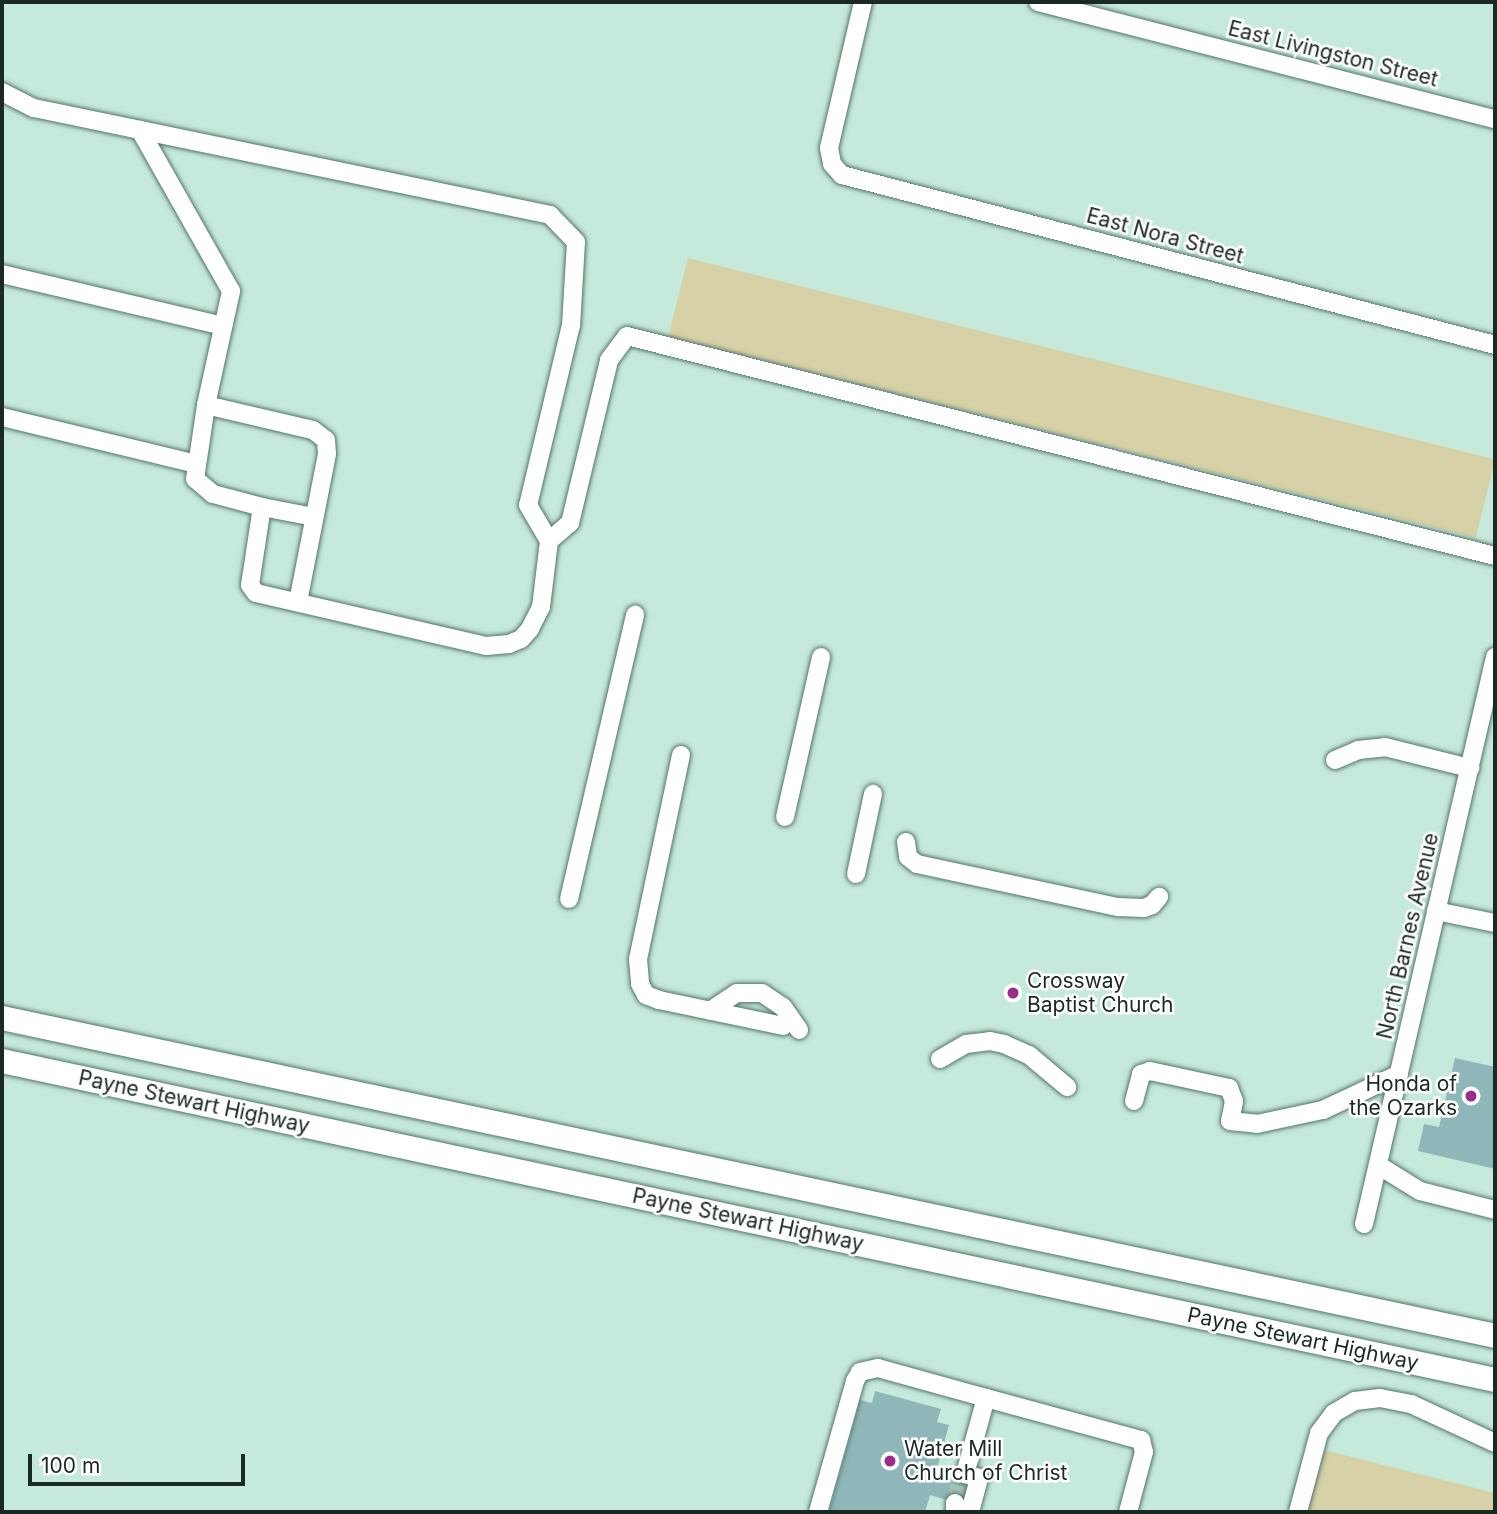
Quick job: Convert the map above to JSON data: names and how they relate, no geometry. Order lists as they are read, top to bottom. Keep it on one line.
{"streets":{"highway":["Payne Stewart Highway"],"street":["East Livingston Street","East Nora Street","North Barnes Avenue"]},"places":["Crossway Baptist Church","Honda of the Ozarks","Water Mill Church of Christ"],"scale_bar":"100 m"}
